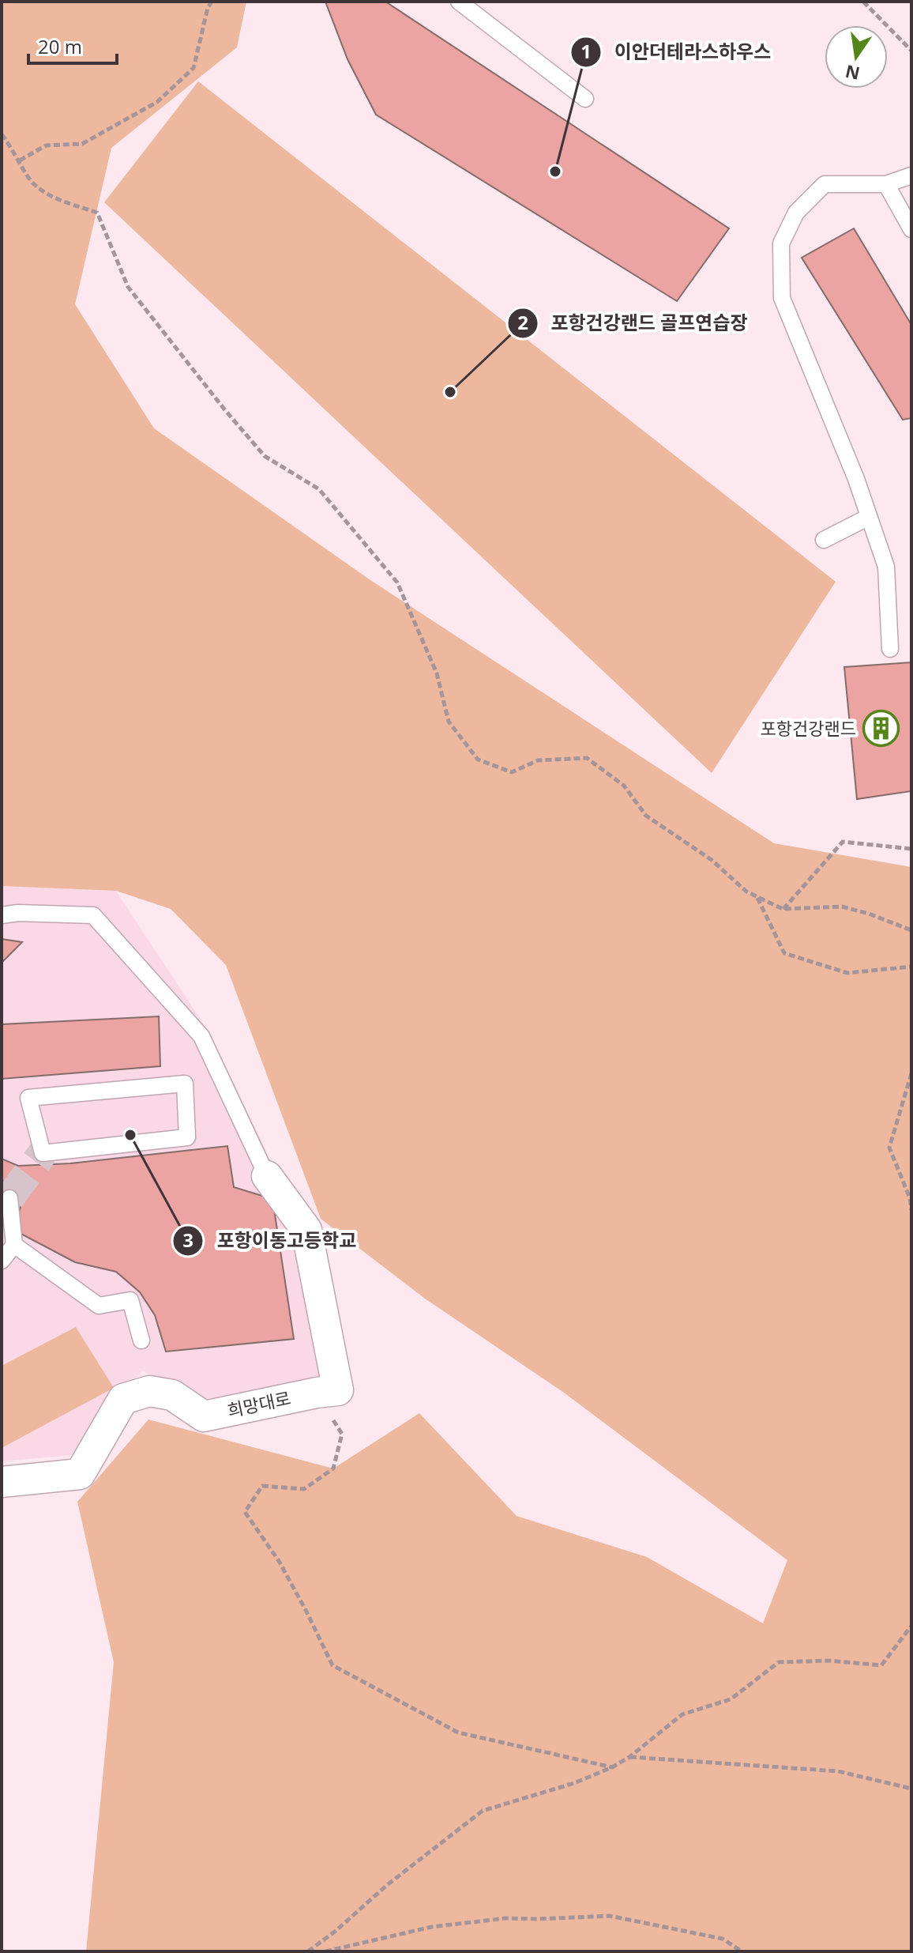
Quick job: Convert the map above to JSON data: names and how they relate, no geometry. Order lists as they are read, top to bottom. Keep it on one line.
{"streets":{"street":["희망대로"]},"places":{"other":["이안더테라스하우스","포항건강랜드 골프연습장","포항이동고등학교"],"building":["포항건강랜드"]},"scale_bar":"20 m","north":"bottom"}
